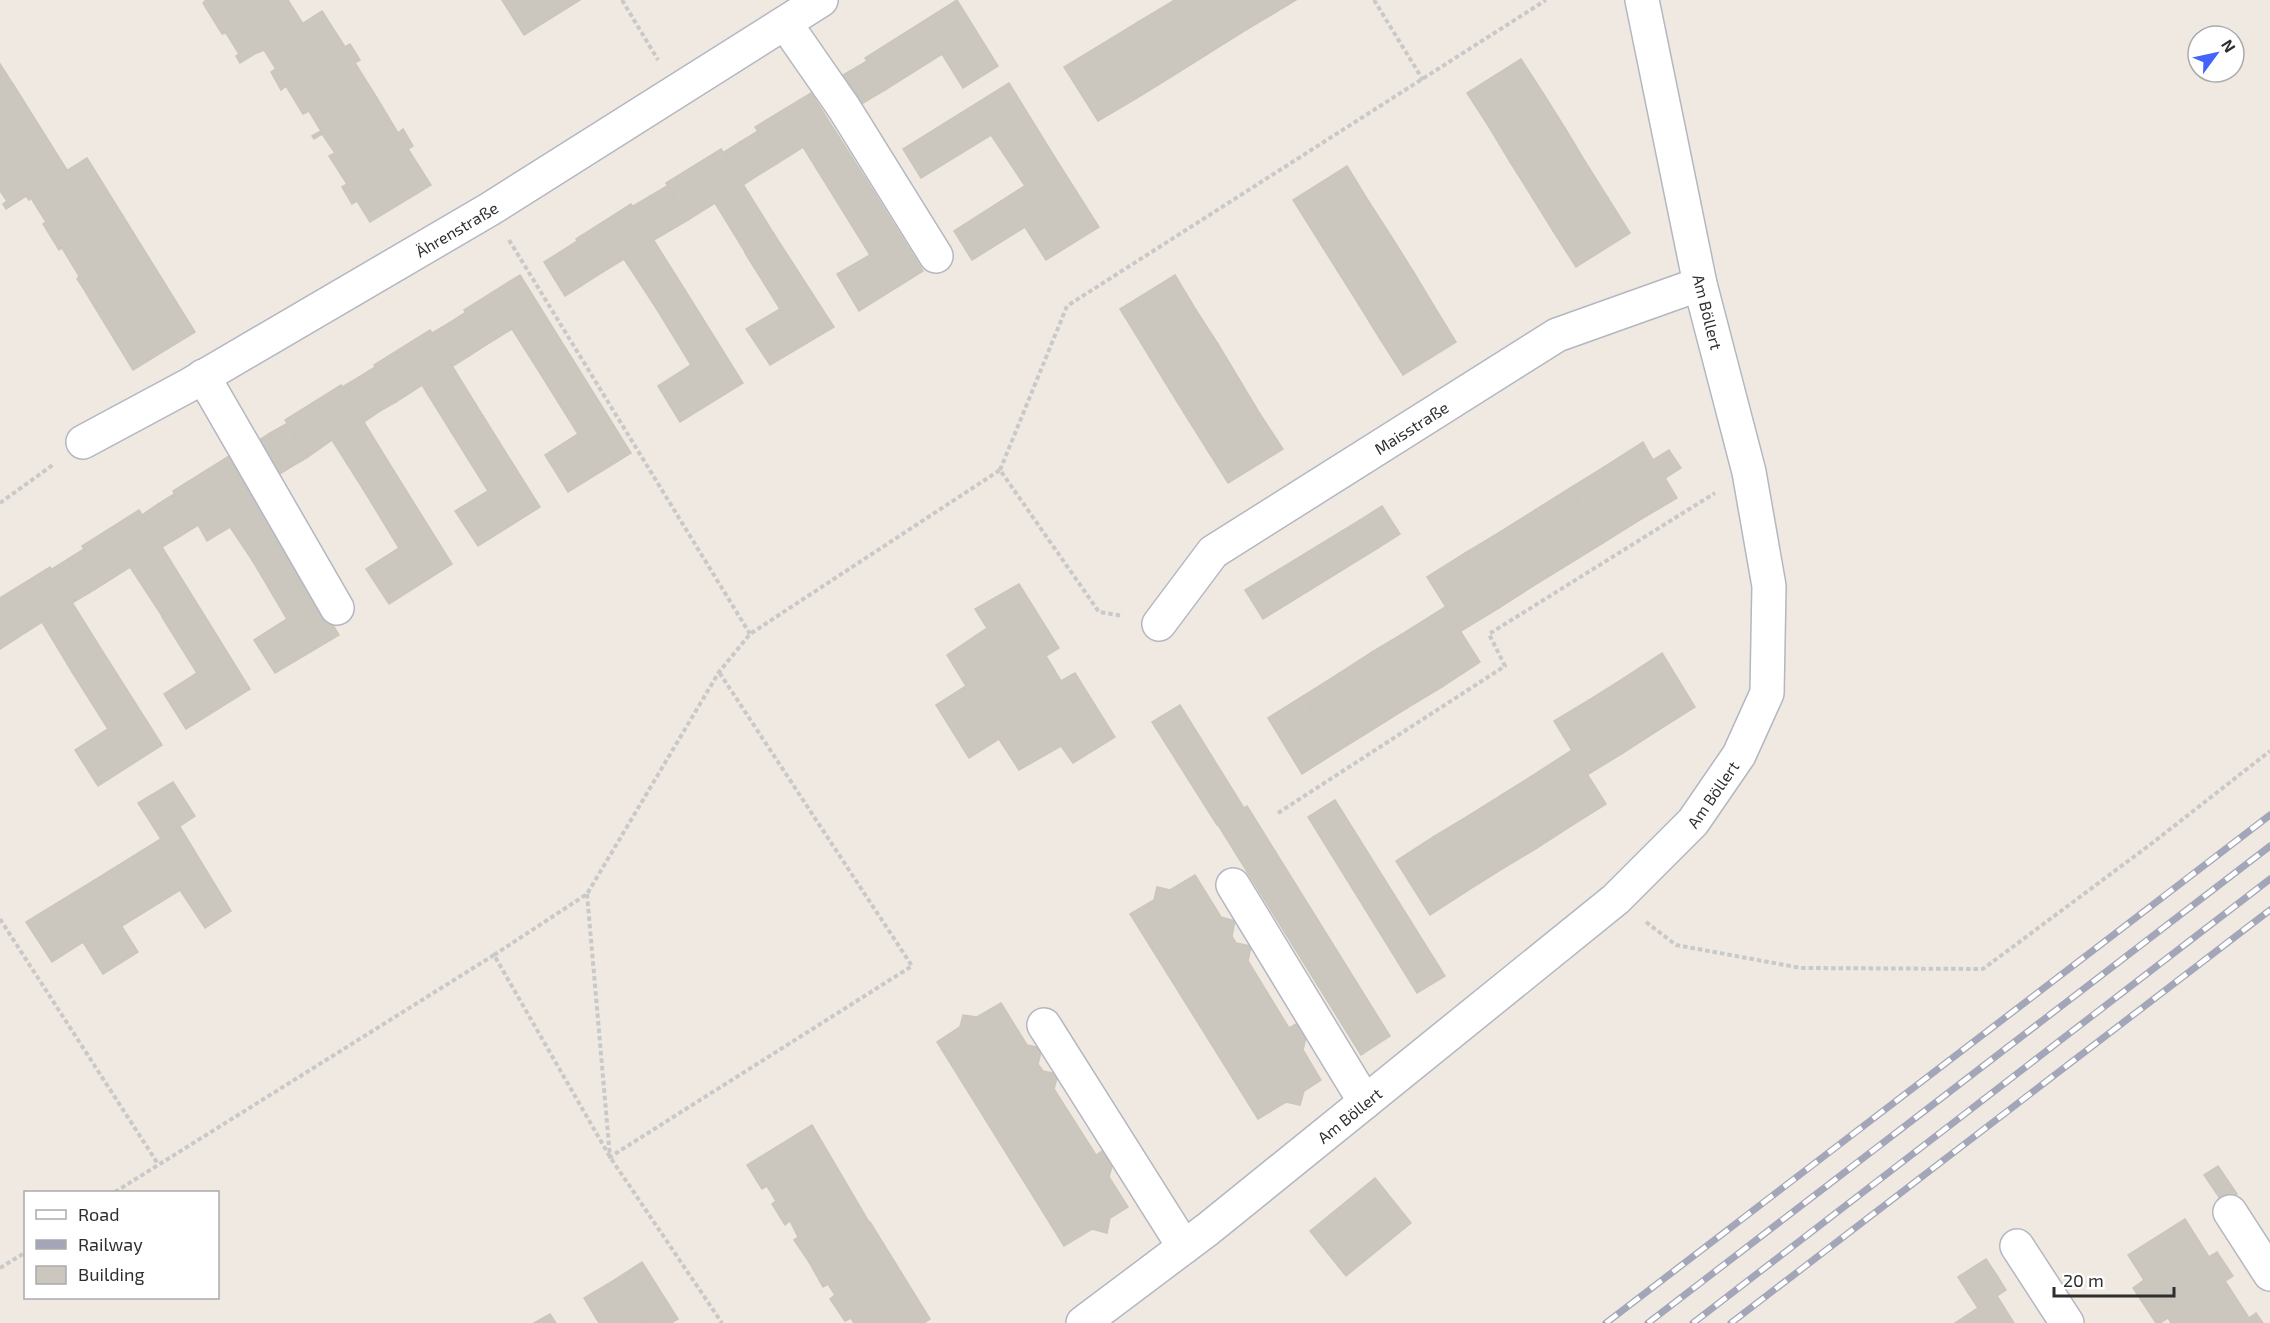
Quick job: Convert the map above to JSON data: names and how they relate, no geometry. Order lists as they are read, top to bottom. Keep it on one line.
{"streets":{"street":["Ährenstraße","Am Böllert","Maisstraße"]},"crossings":[["Am Böllert","Maisstraße"]],"legend":["Road","Railway","Building"],"scale_bar":"20 m","north":"top right"}
